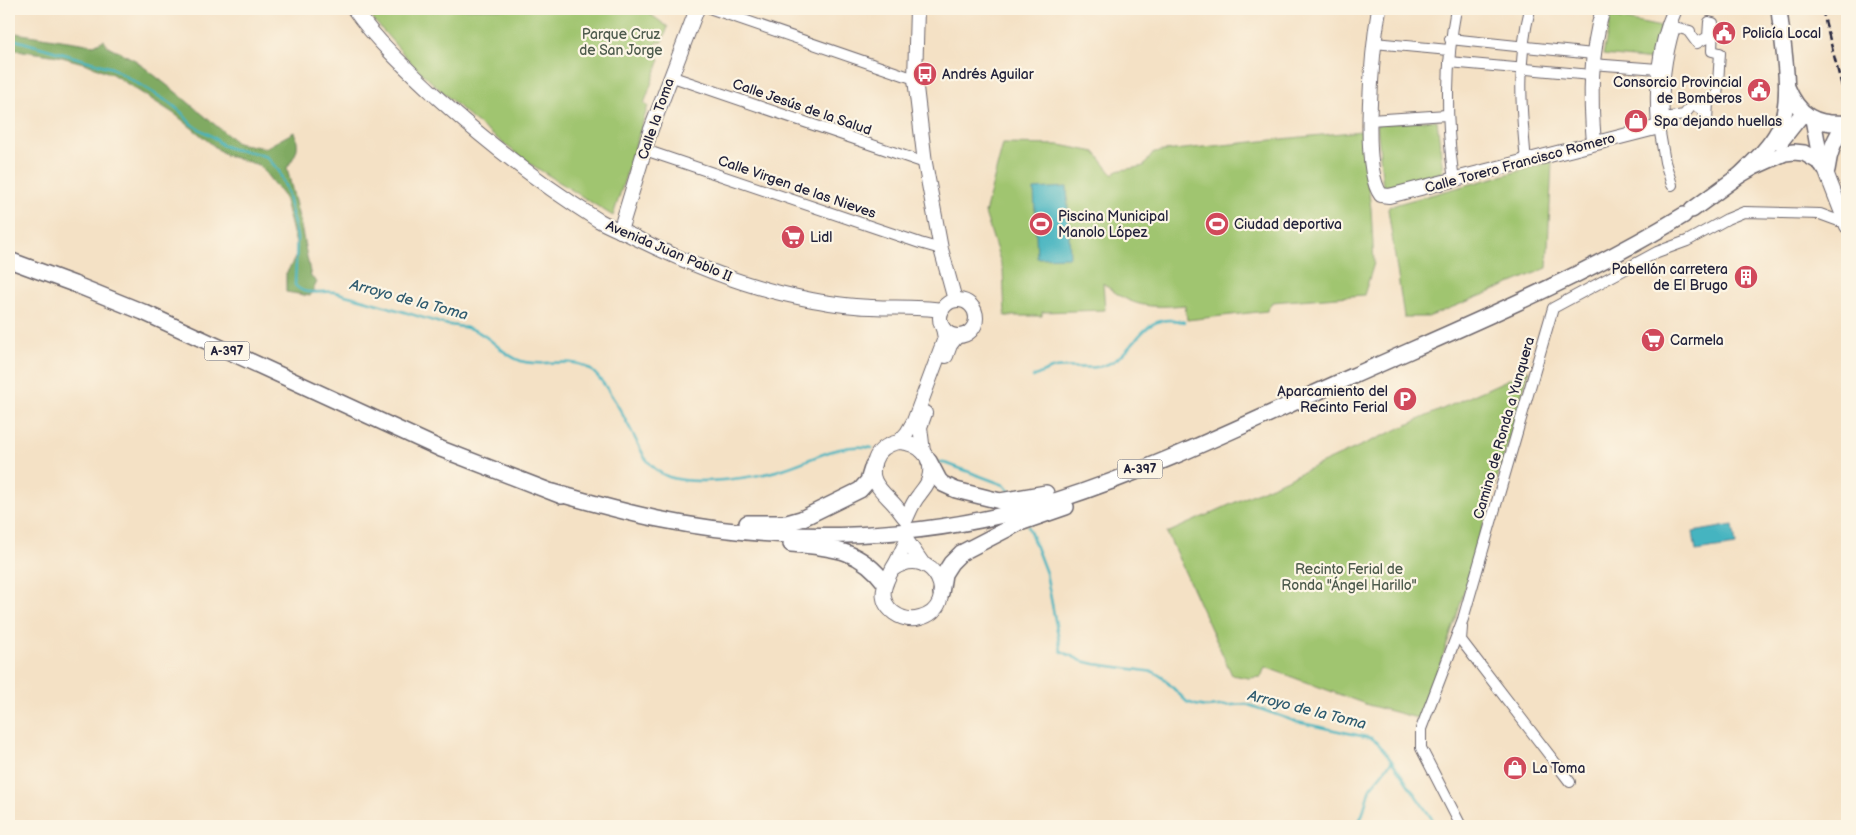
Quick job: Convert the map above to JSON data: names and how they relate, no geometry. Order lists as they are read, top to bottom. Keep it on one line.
{"streets":{"main road":["A-397"],"street":["Calle Jesús de la Salud","Calle la Toma","Calle Torero Francisco Romero","Calle Virgen de las Nieves","Avenida Juan Pablo II","Camino de Ronda a Yunquera"]},"crossings":[["Calle Jesús de la Salud","Calle la Toma"],["Calle la Toma","Calle Virgen de las Nieves"],["Calle la Toma","Avenida Juan Pablo II"]],"water":["Arroyo de la Toma"],"parks":["Parque Cruz de San Jorge","Recinto Ferial de Ronda \"Ángel Harillo\""],"places":{"public building":["Policía Local","Consorcio Provincial de Bomberos"],"bus stop":["Andrés Aguilar"],"shop":["Spa dejando huellas","La Toma"],"sports":["Piscina Municipal Manolo López","Ciudad deportiva"],"supermarket":["Lidl","Carmela"],"building":["Pabellón carretera de El Brugo"],"parking":["Aparcamiento del Recinto Ferial"]}}
